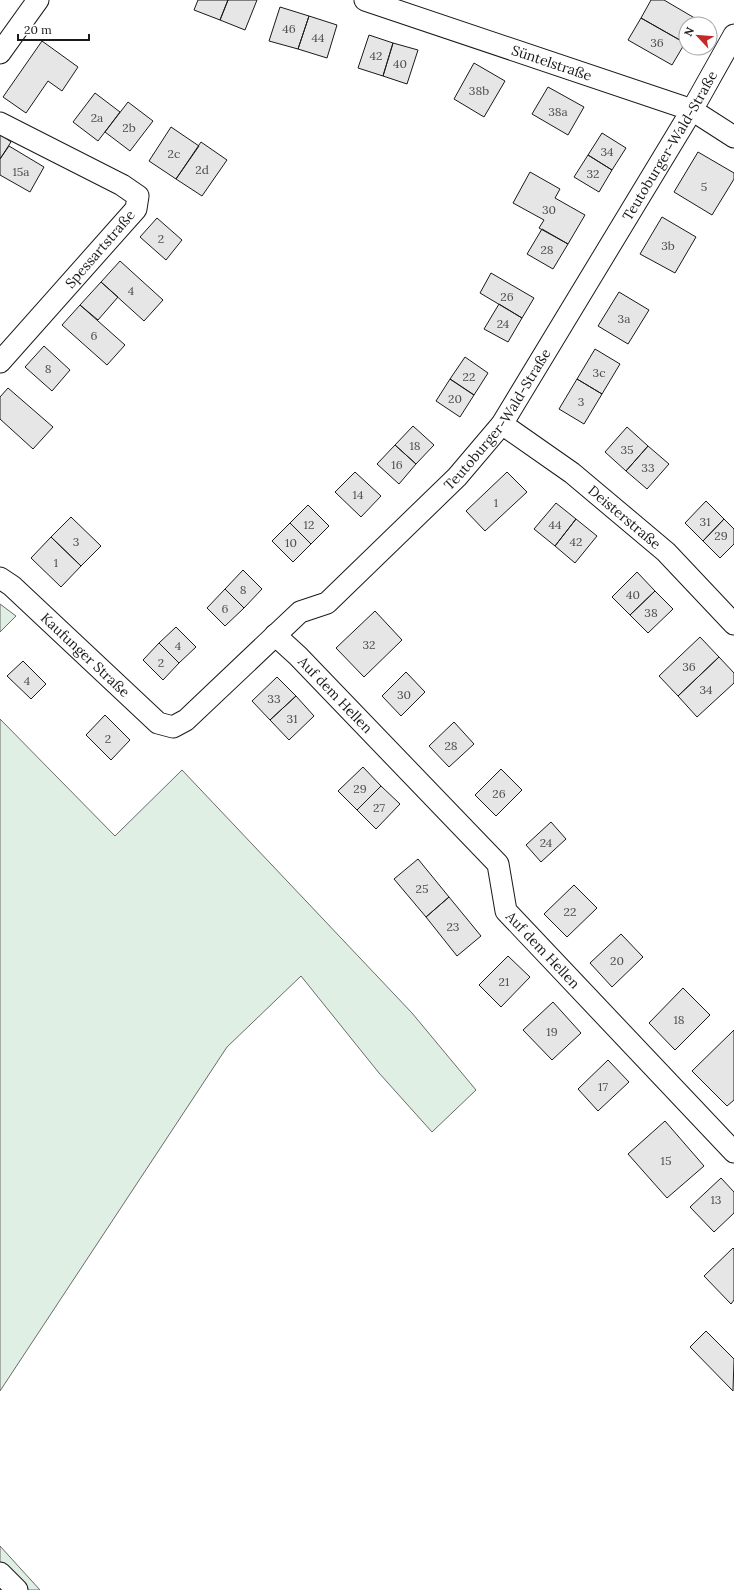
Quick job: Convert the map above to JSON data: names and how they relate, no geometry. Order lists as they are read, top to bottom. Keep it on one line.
{"streets":{"street":["Süntelstraße","Teutoburger-Wald-Straße","Spessartstraße","Deisterstraße","Kaufunger Straße","Auf dem Hellen"]},"crossings":[["Süntelstraße","Teutoburger-Wald-Straße"],["Teutoburger-Wald-Straße","Deisterstraße"],["Teutoburger-Wald-Straße","Kaufunger Straße"],["Teutoburger-Wald-Straße","Auf dem Hellen"]],"house_numbers":["46","44","36","42","40","38b","38a","2a","2b","34","2c","2d","15a","32","5","30","2","3b","28","4","26","3a","24","6","8","3c","22","20","3","18","35","16","33","14","1","31","12","44","29","3","42","10","1","8","40","6","38","32","4","2","36","4","34","30","33","31","2","28","29","26","27","24","25","22","23","20","21","18","19","17","15","13"],"scale_bar":"20 m","north":"top left"}
